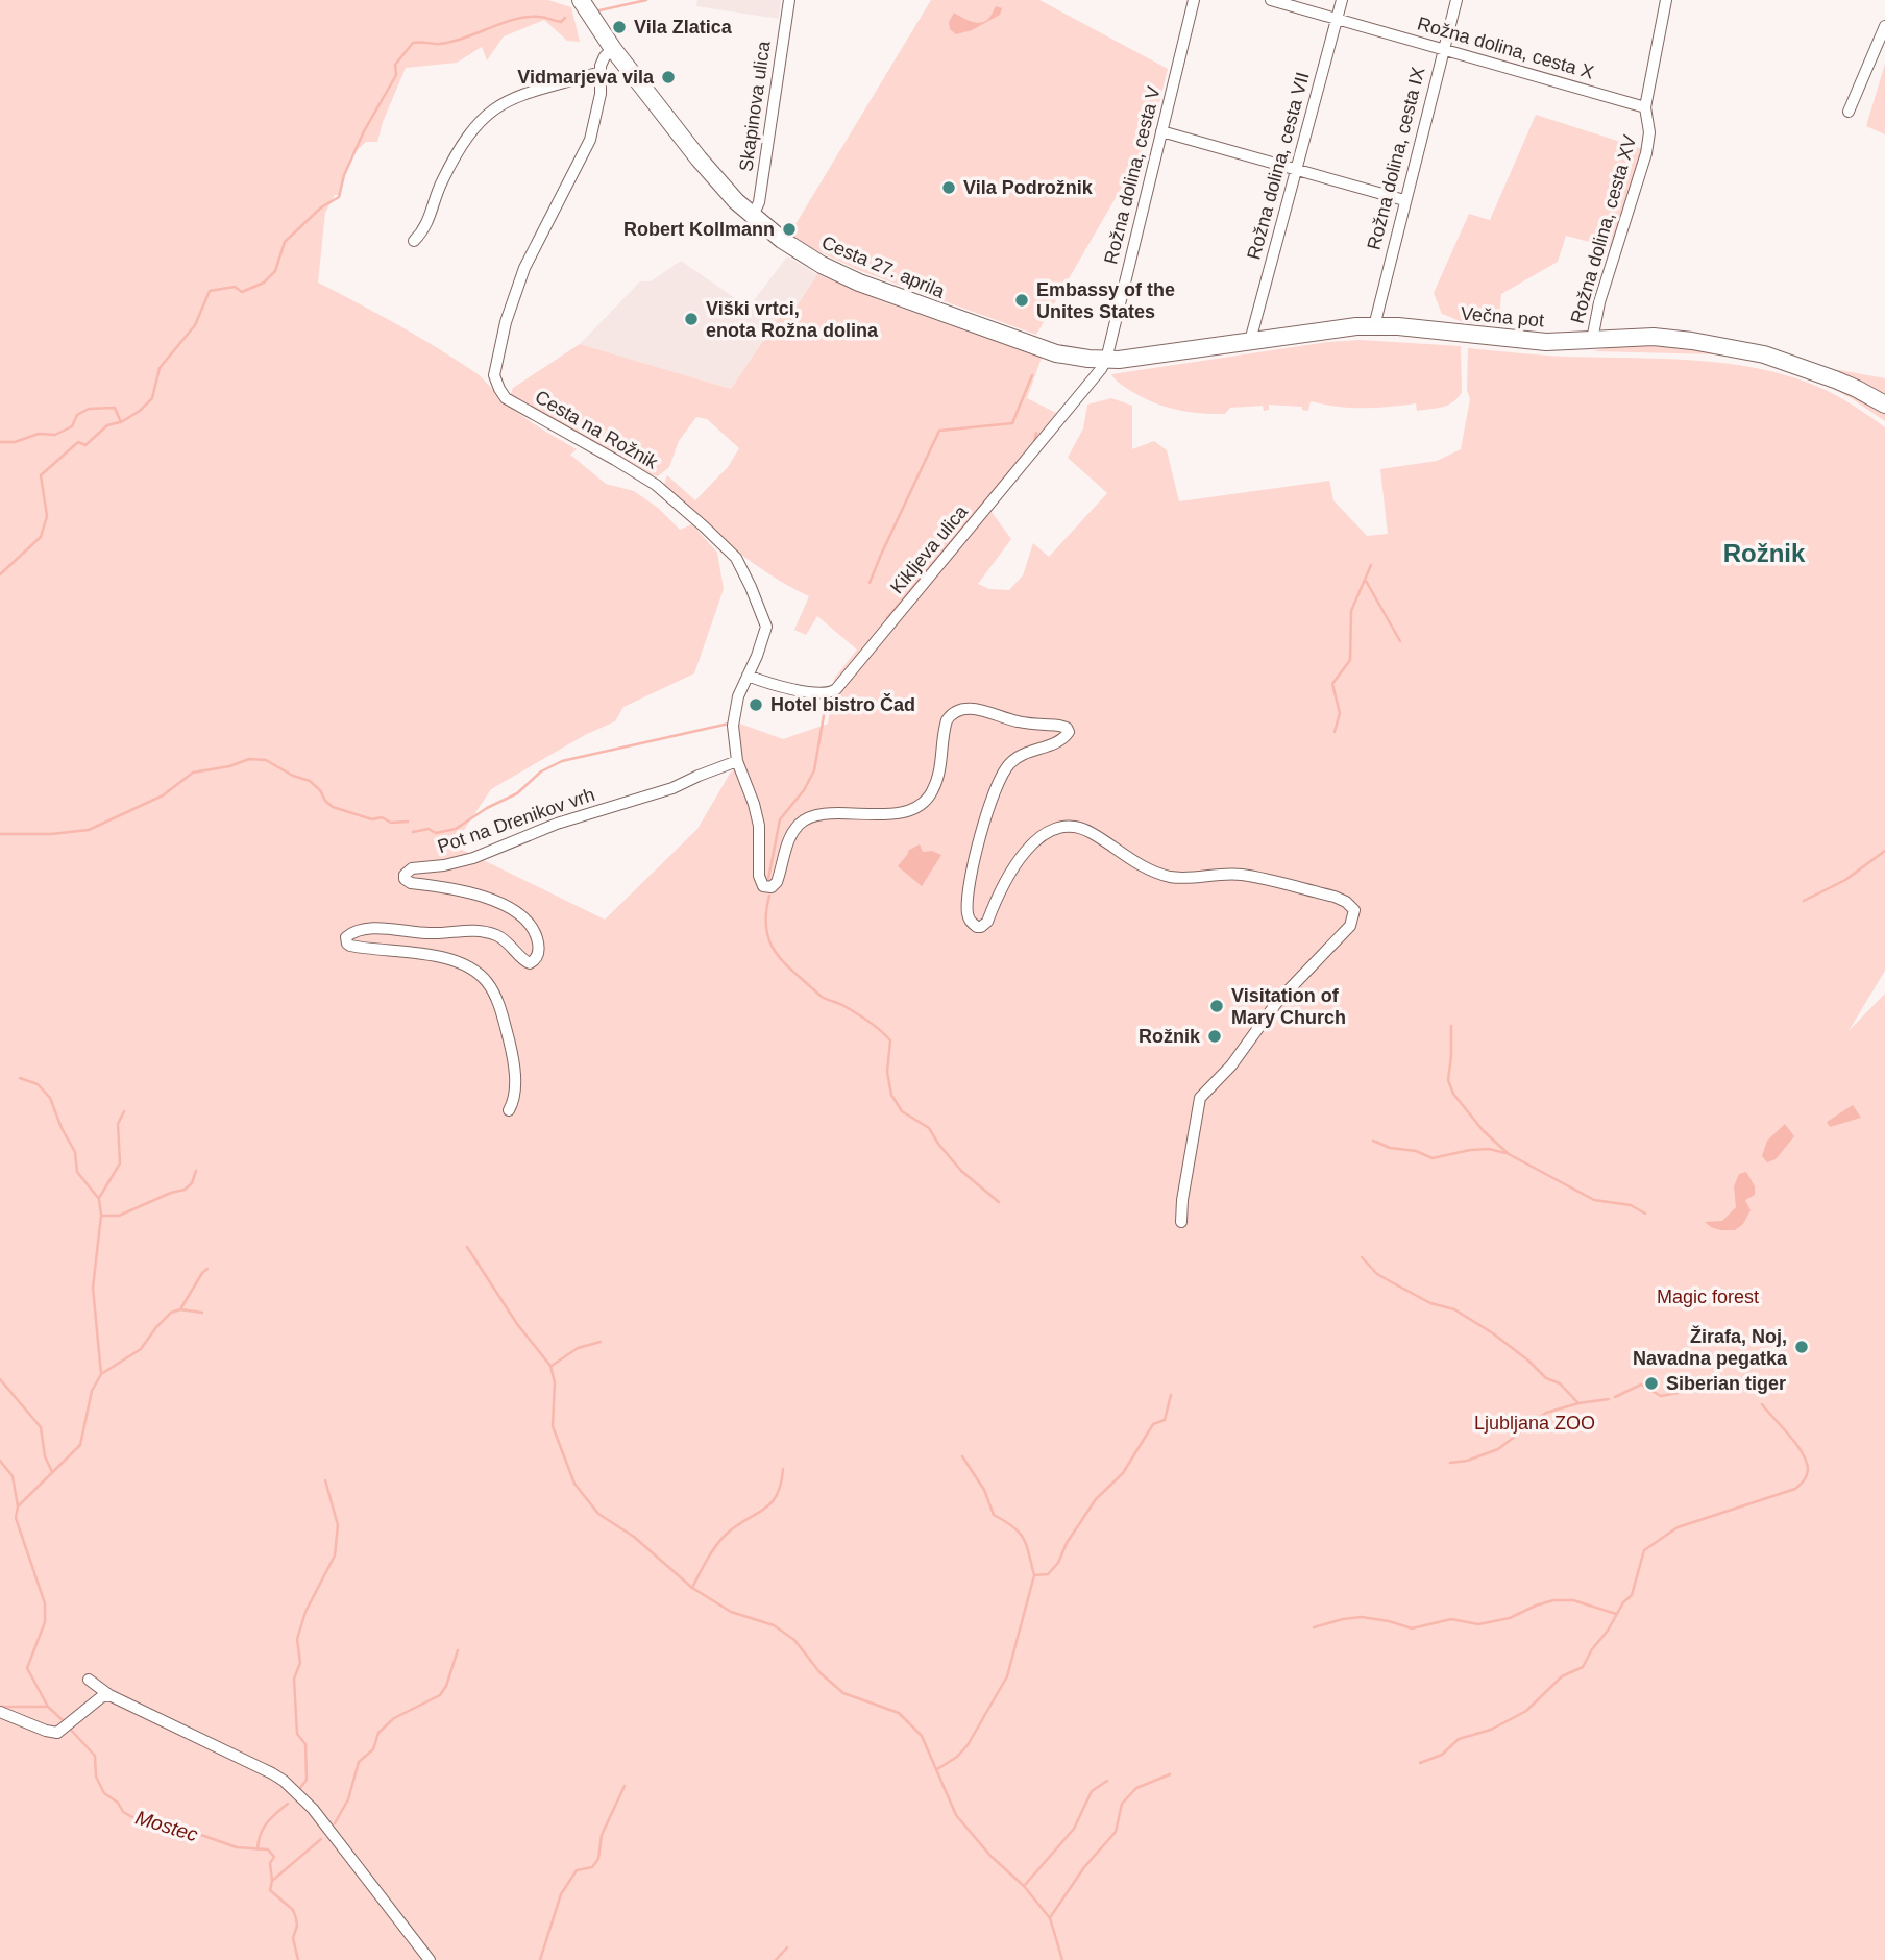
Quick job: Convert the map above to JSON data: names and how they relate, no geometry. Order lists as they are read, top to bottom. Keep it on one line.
{"streets":{"main road":["Cesta 27. aprila","Večna pot"],"street":["Rožna dolina, cesta X","Skapinova ulica","Rožna dolina, cesta IX","Rožna dolina, cesta VII","Rožna dolina, cesta V","Rožna dolina, cesta XV","Cesta na Rožnik","Kikljeva ulica","Pot na Drenikov vrh"]},"crossings":[["Rožna dolina, cesta X","Rožna dolina, cesta IX"],["Rožna dolina, cesta X","Rožna dolina, cesta VII"],["Rožna dolina, cesta X","Rožna dolina, cesta XV"],["Skapinova ulica","Cesta 27. aprila"],["Rožna dolina, cesta IX","Večna pot"],["Rožna dolina, cesta VII","Večna pot"],["Rožna dolina, cesta V","Cesta 27. aprila"],["Rožna dolina, cesta V","Večna pot"],["Rožna dolina, cesta V","Kikljeva ulica"],["Rožna dolina, cesta XV","Večna pot"],["Cesta 27. aprila","Večna pot"],["Cesta 27. aprila","Cesta na Rožnik"],["Cesta 27. aprila","Kikljeva ulica"],["Večna pot","Kikljeva ulica"],["Cesta na Rožnik","Kikljeva ulica"],["Cesta na Rožnik","Pot na Drenikov vrh"]],"districts":["Rožnik"],"water":["Mostec"],"parks":["Magic forest","Ljubljana ZOO"],"places":["Vila Zlatica","Vidmarjeva vila","Vila Podrožnik","Robert Kollmann","Embassy of the Unites States","Viški vrtci, enota Rožna dolina","Hotel bistro Čad","Visitation of Mary Church","Rožnik","Žirafa, Noj, Navadna pegatka","Siberian tiger"]}
